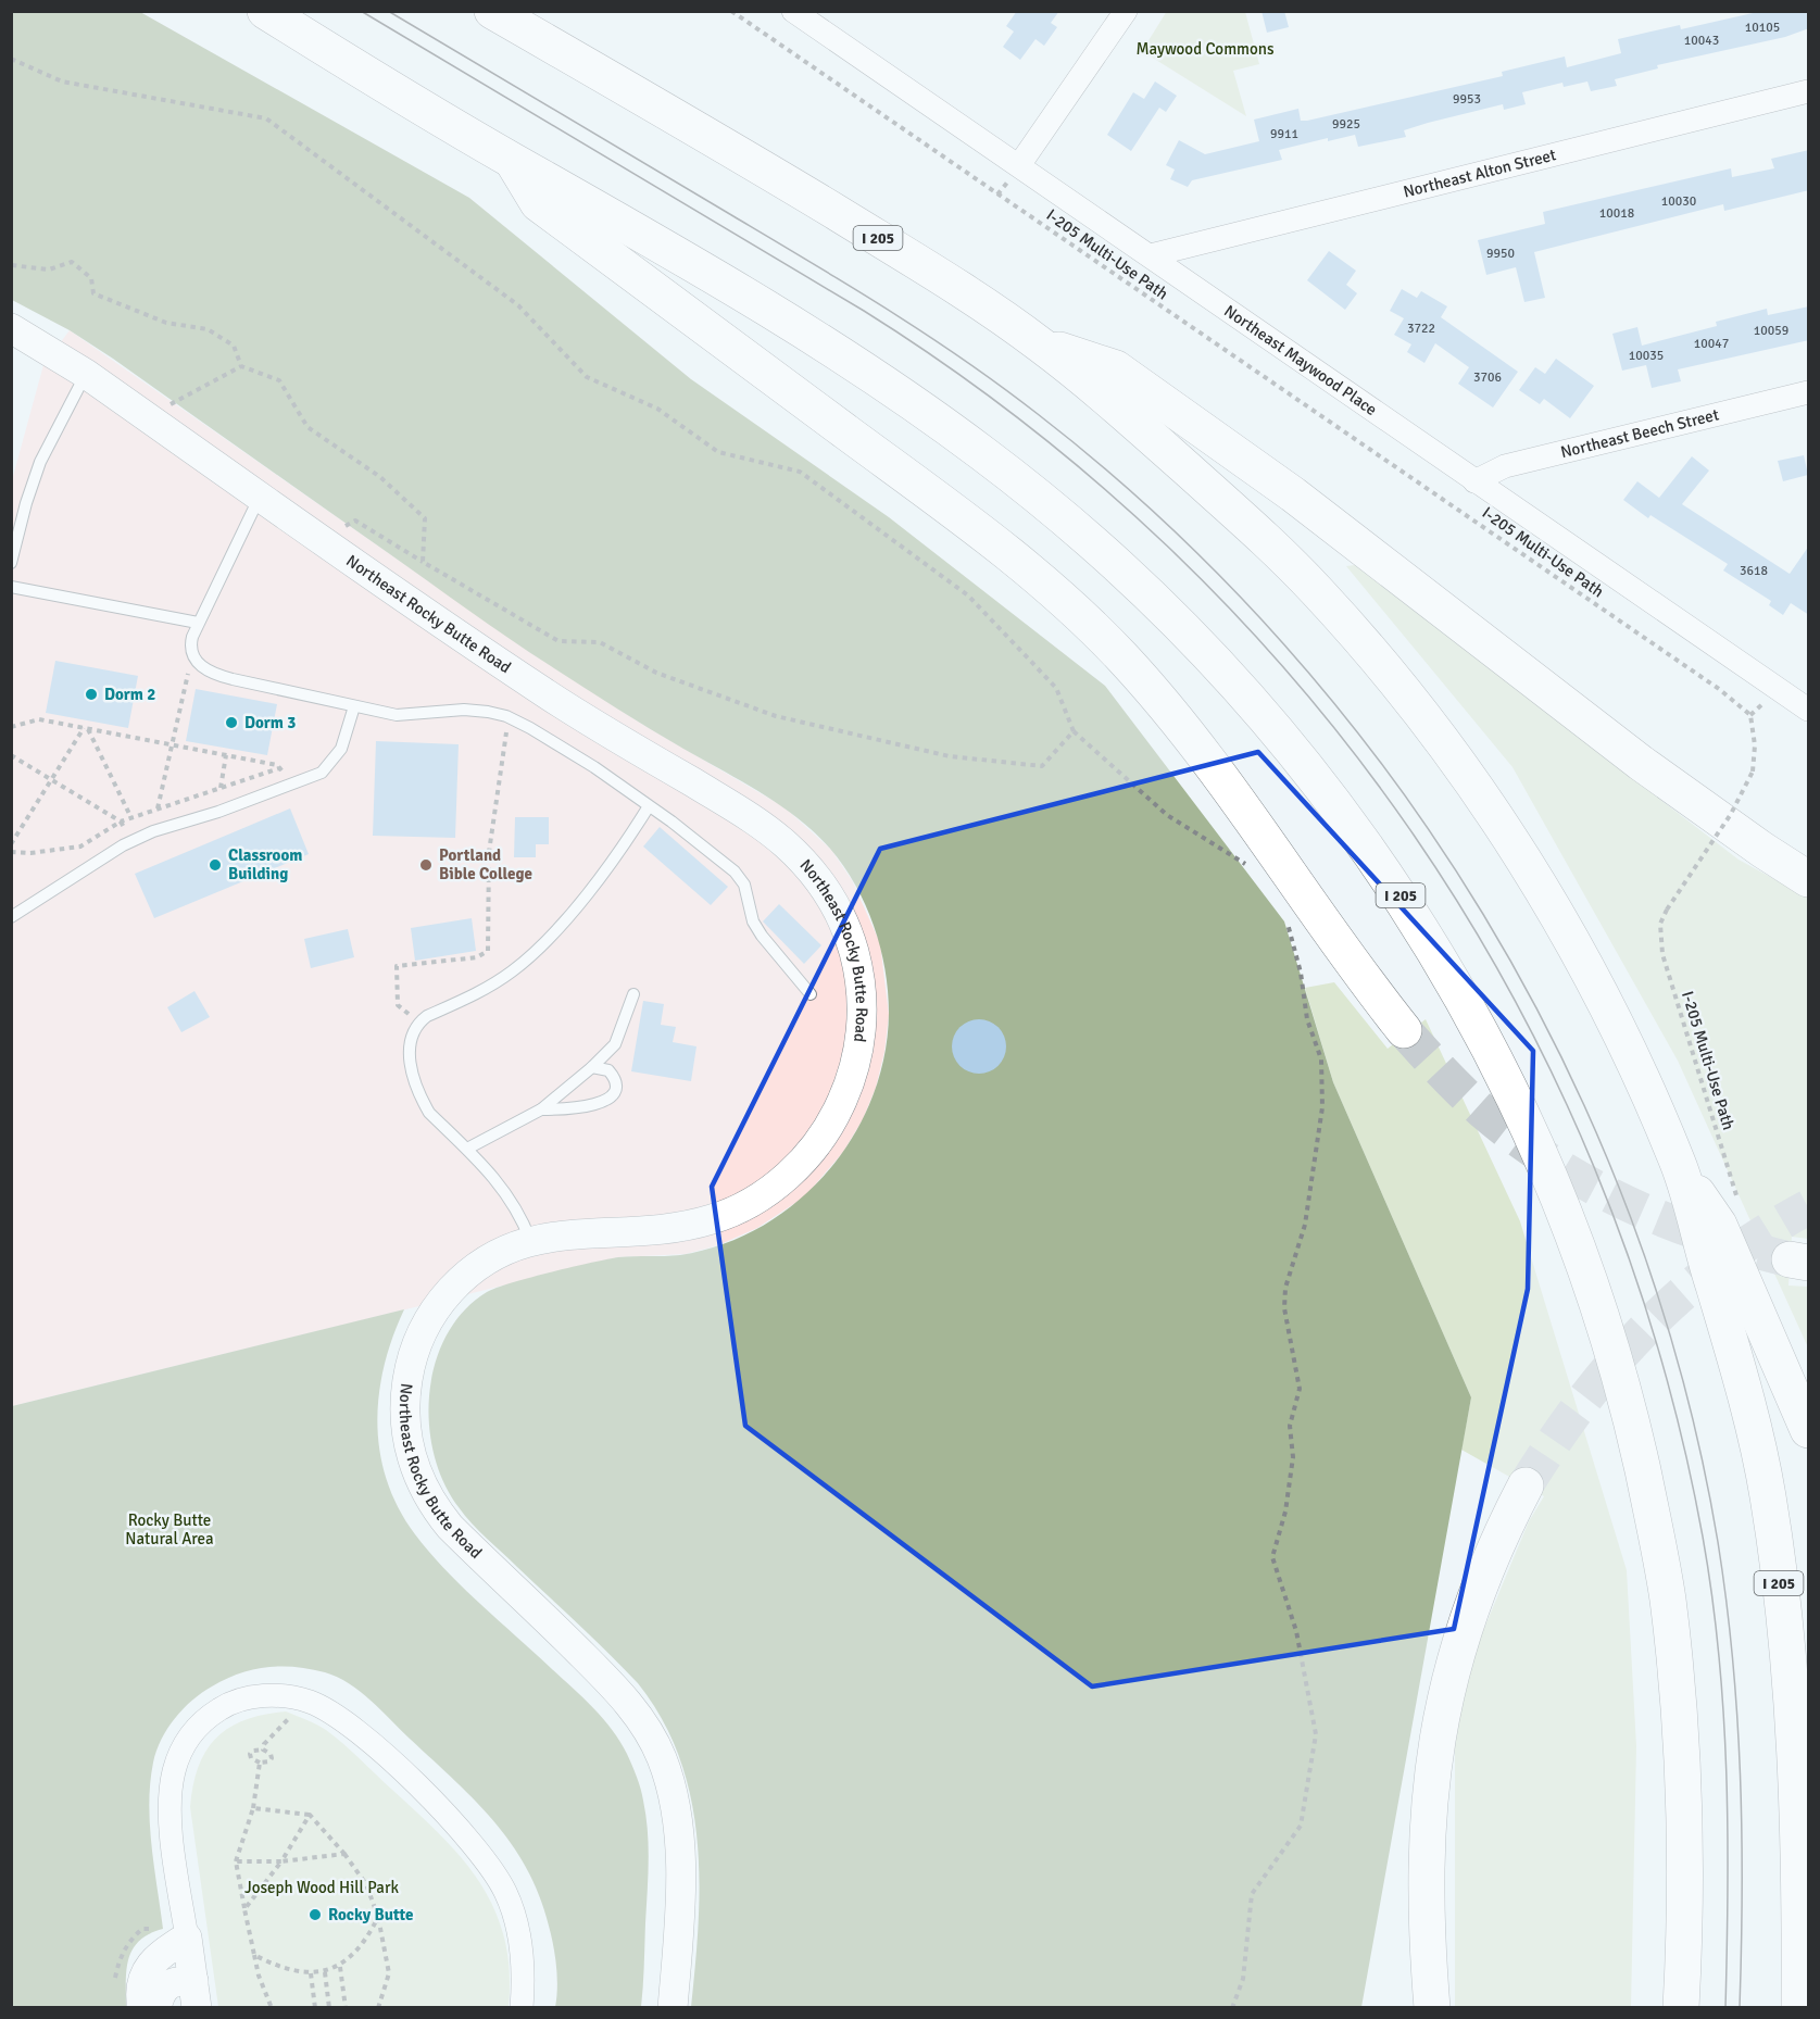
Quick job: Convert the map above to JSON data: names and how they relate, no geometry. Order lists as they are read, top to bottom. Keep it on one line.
{"streets":{"highway":["I 205"],"street":["Northeast Alton Street","Northeast Maywood Place","Northeast Beech Street","Northeast Rocky Butte Road"],"path":["I-205 Multi-Use Path"]},"crossings":[["Northeast Alton Street","Northeast Maywood Place"],["Northeast Maywood Place","Northeast Beech Street"]],"parks":["Maywood Commons","Rocky Butte Natural Area","Joseph Wood Hill Park"],"places":["Dorm 2","Dorm 3","Classroom Building","Portland Bible College","Rocky Butte"],"house_numbers":["10105","10043","9953","9925","9911","10030","10018","9950","3722","10059","10047","10035","3706","3618"]}
